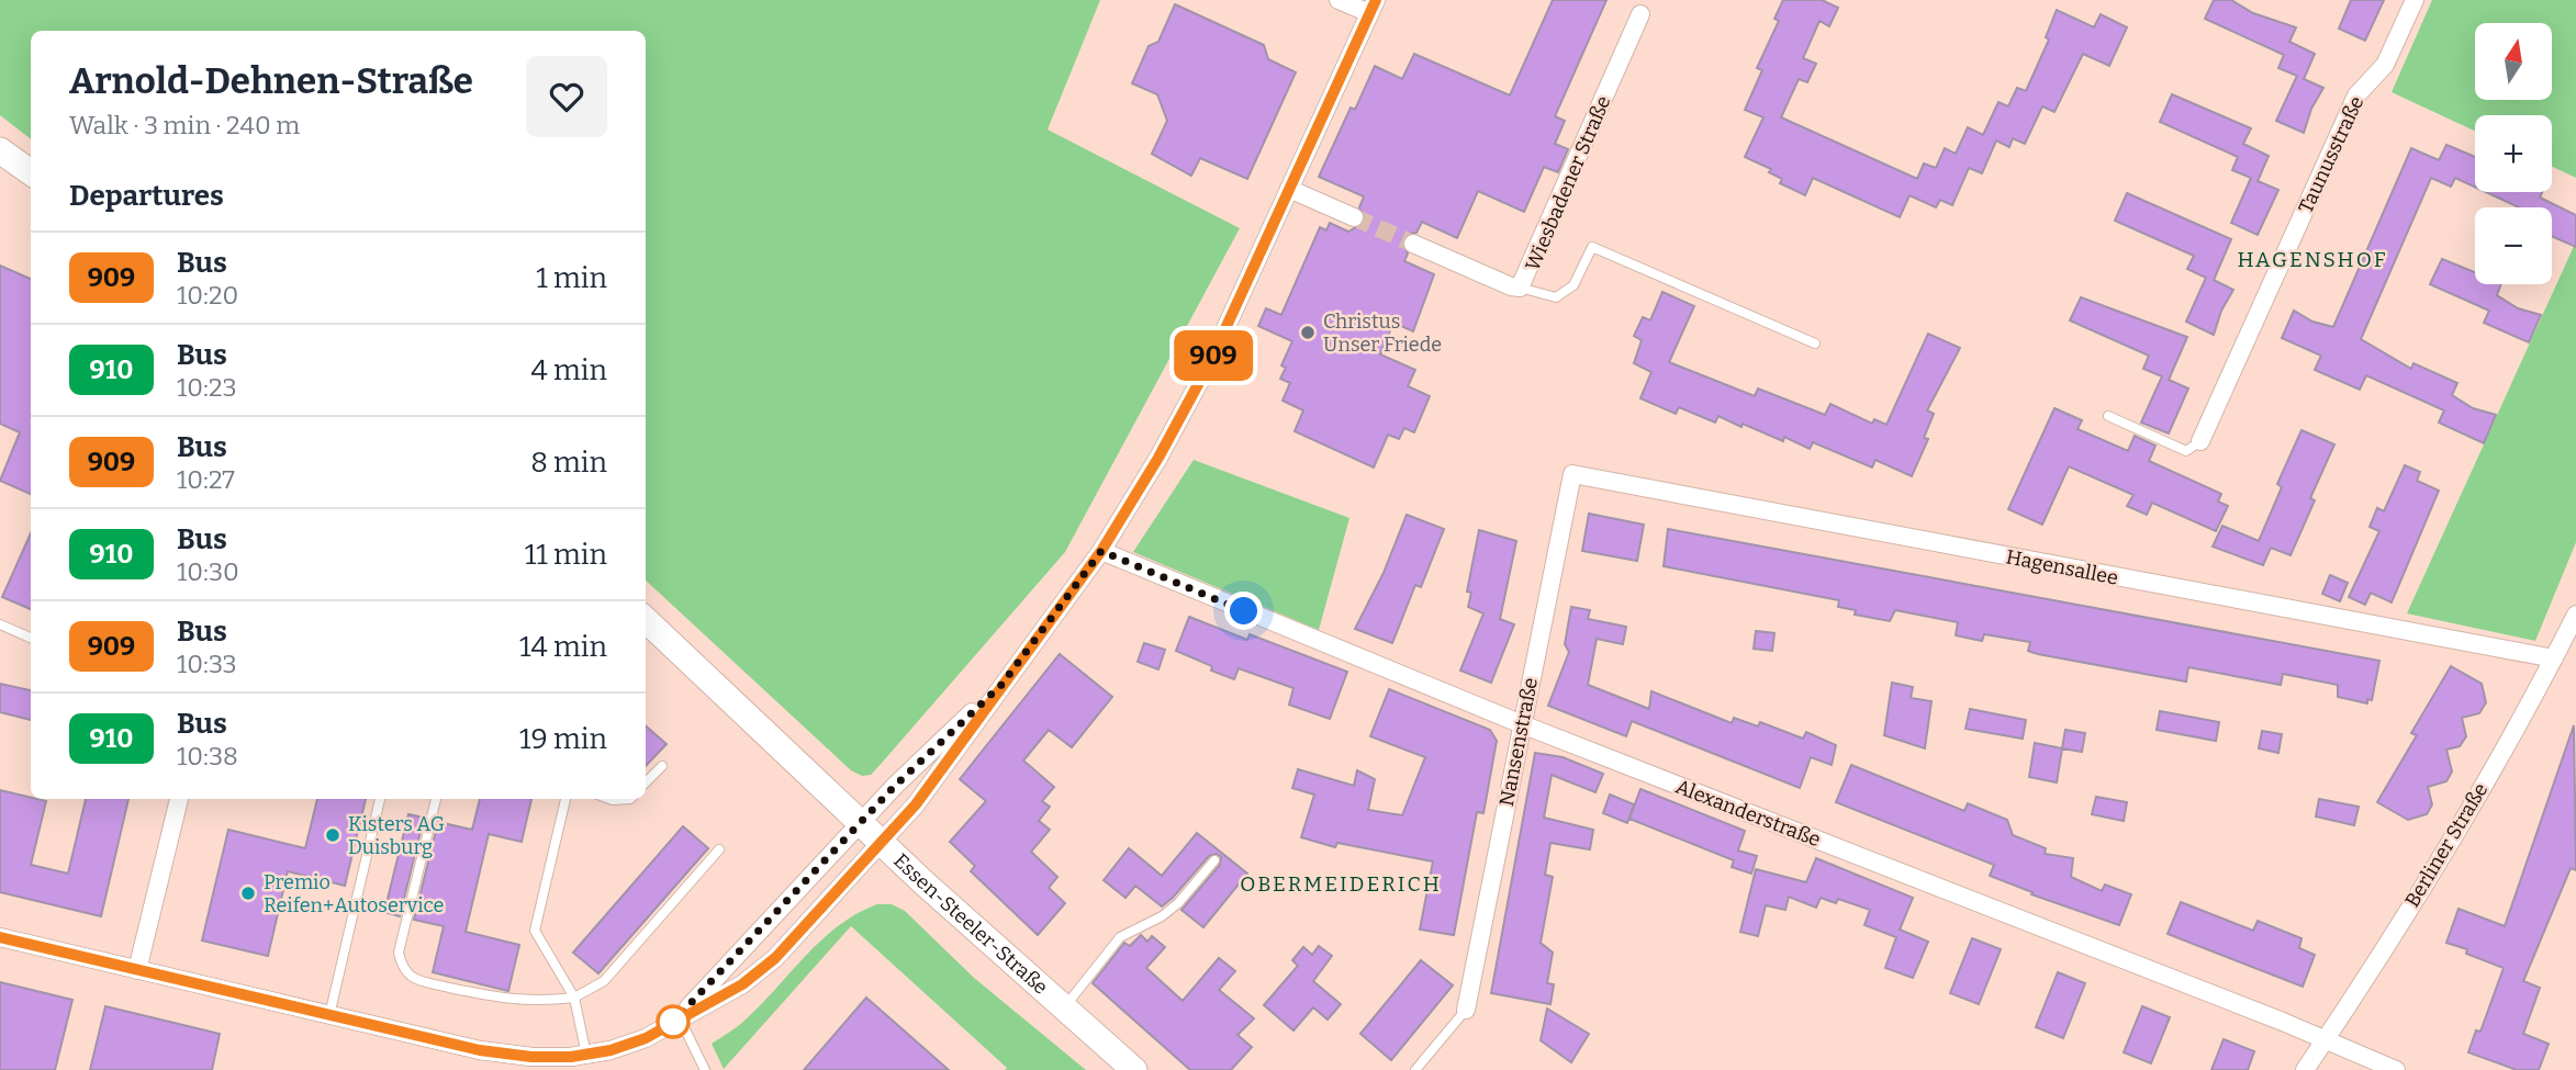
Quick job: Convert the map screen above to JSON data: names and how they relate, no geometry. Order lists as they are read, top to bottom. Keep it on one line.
{"streets":{"main road":["Essen-Steeler-Straße"],"street":["Taunusstraße","Wiesbadener Straße","Hagensallee","Nansenstraße","Alexanderstraße","Berliner Straße"]},"crossings":[["Hagensallee","Nansenstraße"],["Hagensallee","Berliner Straße"],["Nansenstraße","Alexanderstraße"],["Alexanderstraße","Berliner Straße"]],"districts":["HAGENSHOF","OBERMEIDERICH"],"places":["Christus Unser Friede","Kisters AG Duisburg","Premio Reifen+Autoservice"],"lines":["bus line 909"],"north":"top","page":{"on_map":"909","map_buttons":["+","−"],"heading":[["Arnold-Dehnen-Straße","Walk · 3 min · 240 m"],"Departures"],"list":[{"mark":"909","name":"Bus","note":"10:20","value":"1 min"},{"mark":"910","name":"Bus","note":"10:23","value":"4 min"},{"mark":"909","name":"Bus","note":"10:27","value":"8 min"},{"mark":"910","name":"Bus","note":"10:30","value":"11 min"},{"mark":"909","name":"Bus","note":"10:33","value":"14 min"},{"mark":"910","name":"Bus","note":"10:38","value":"19 min"}]}}
